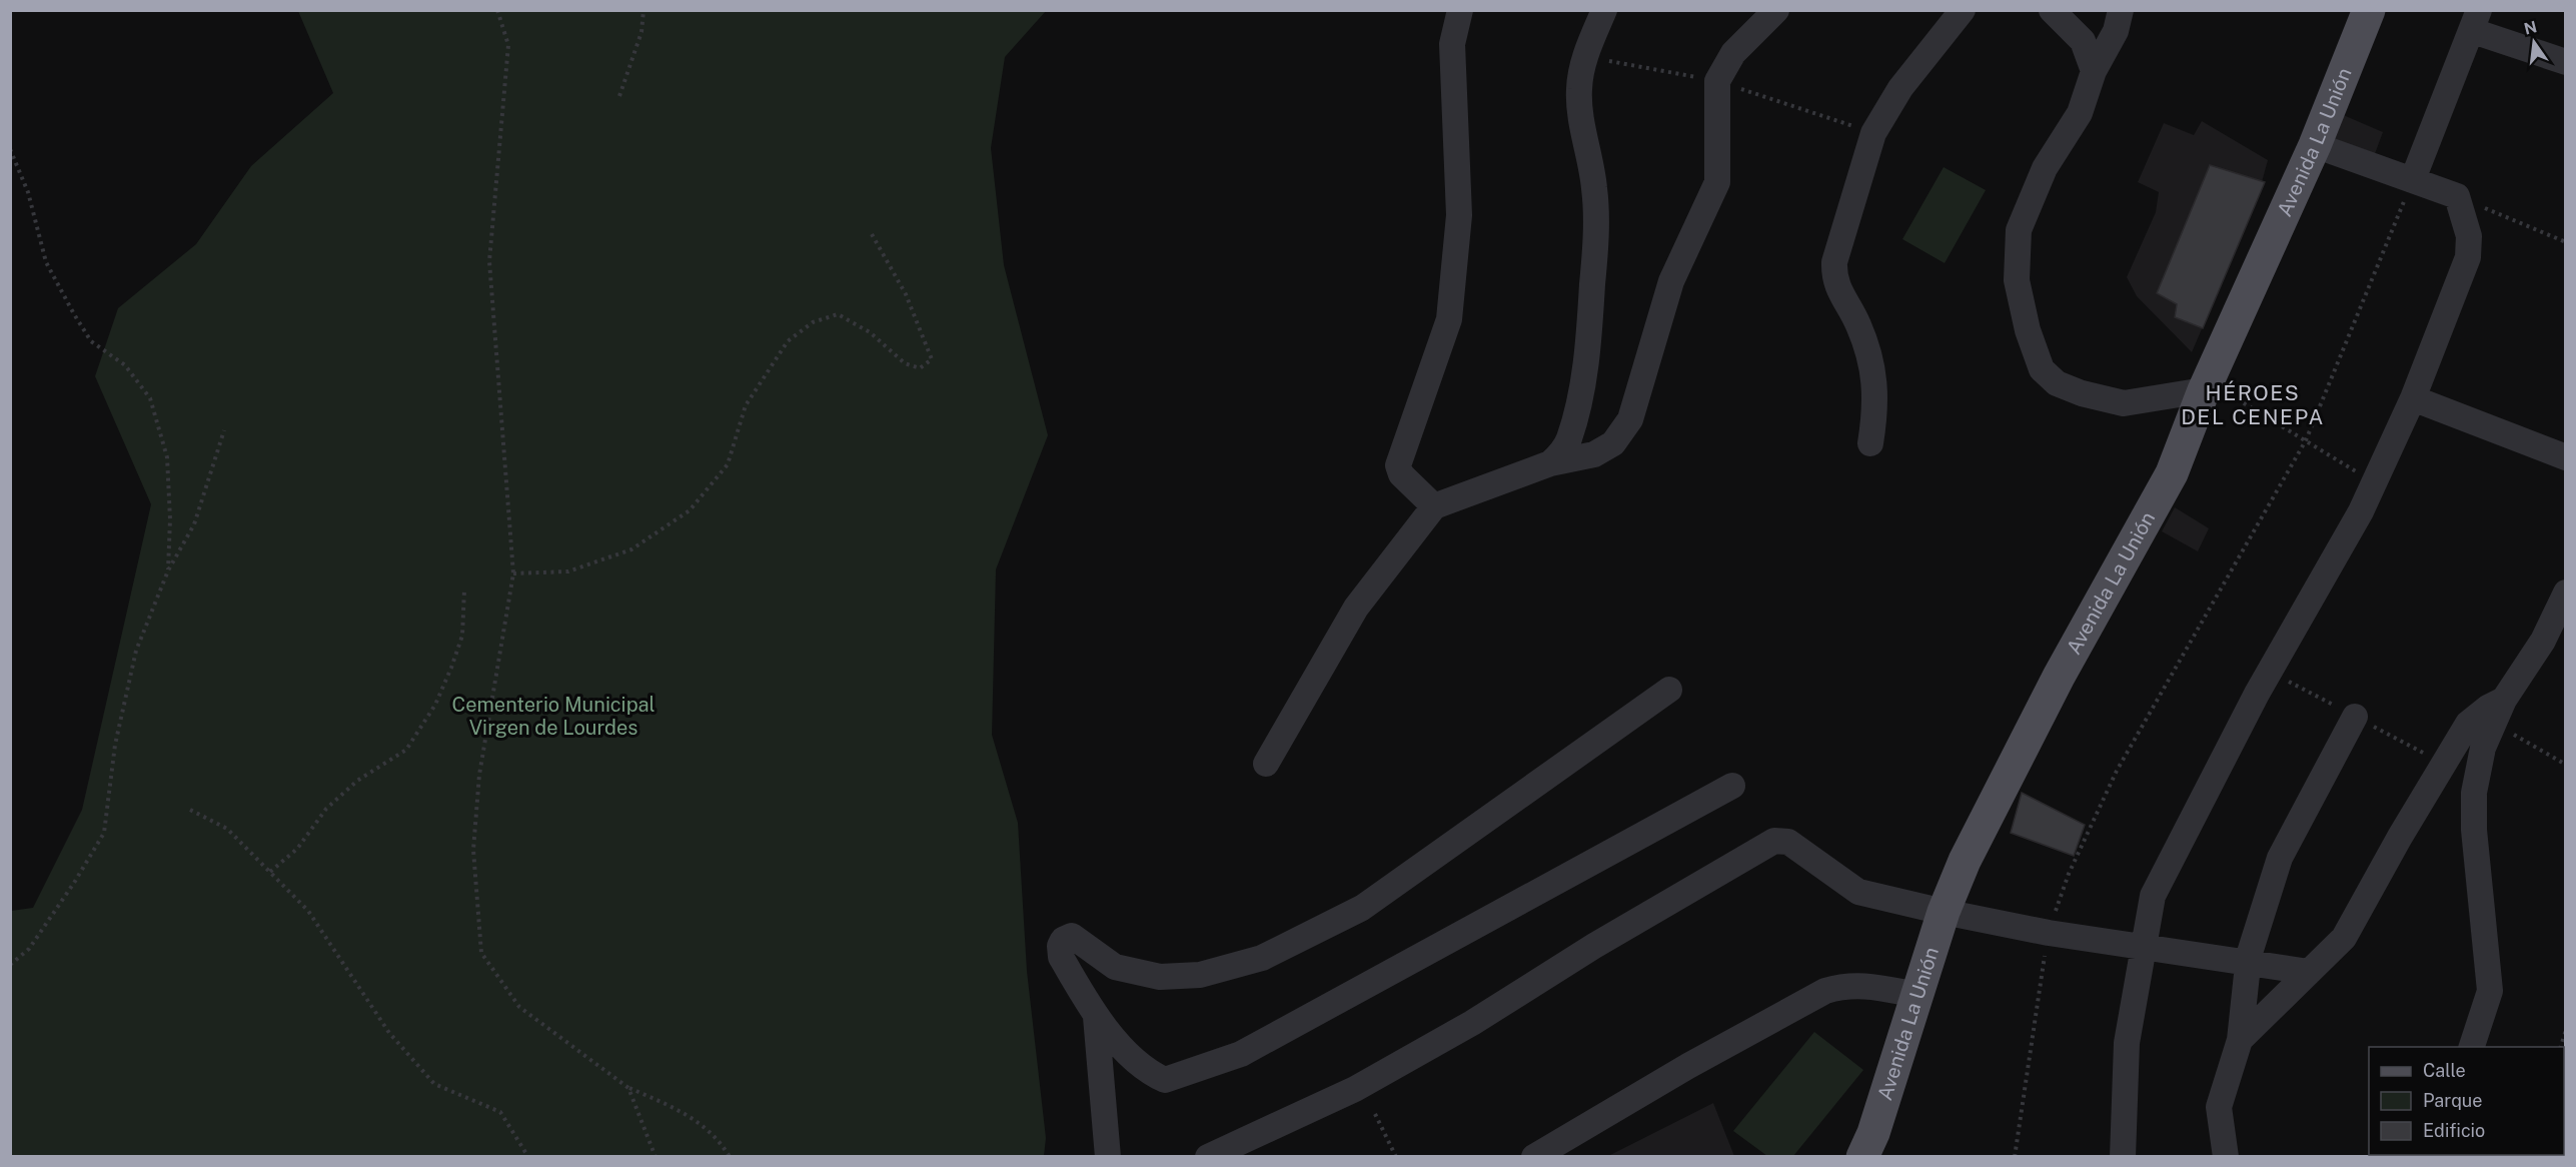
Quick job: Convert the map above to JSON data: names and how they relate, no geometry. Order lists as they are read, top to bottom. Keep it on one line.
{"streets":{"main road":["Avenida La Unión"]},"districts":["HÉROES DEL CENEPA"],"parks":["Cementerio Municipal Virgen de Lourdes"],"legend":["Calle","Parque","Edificio"],"north":"top"}
